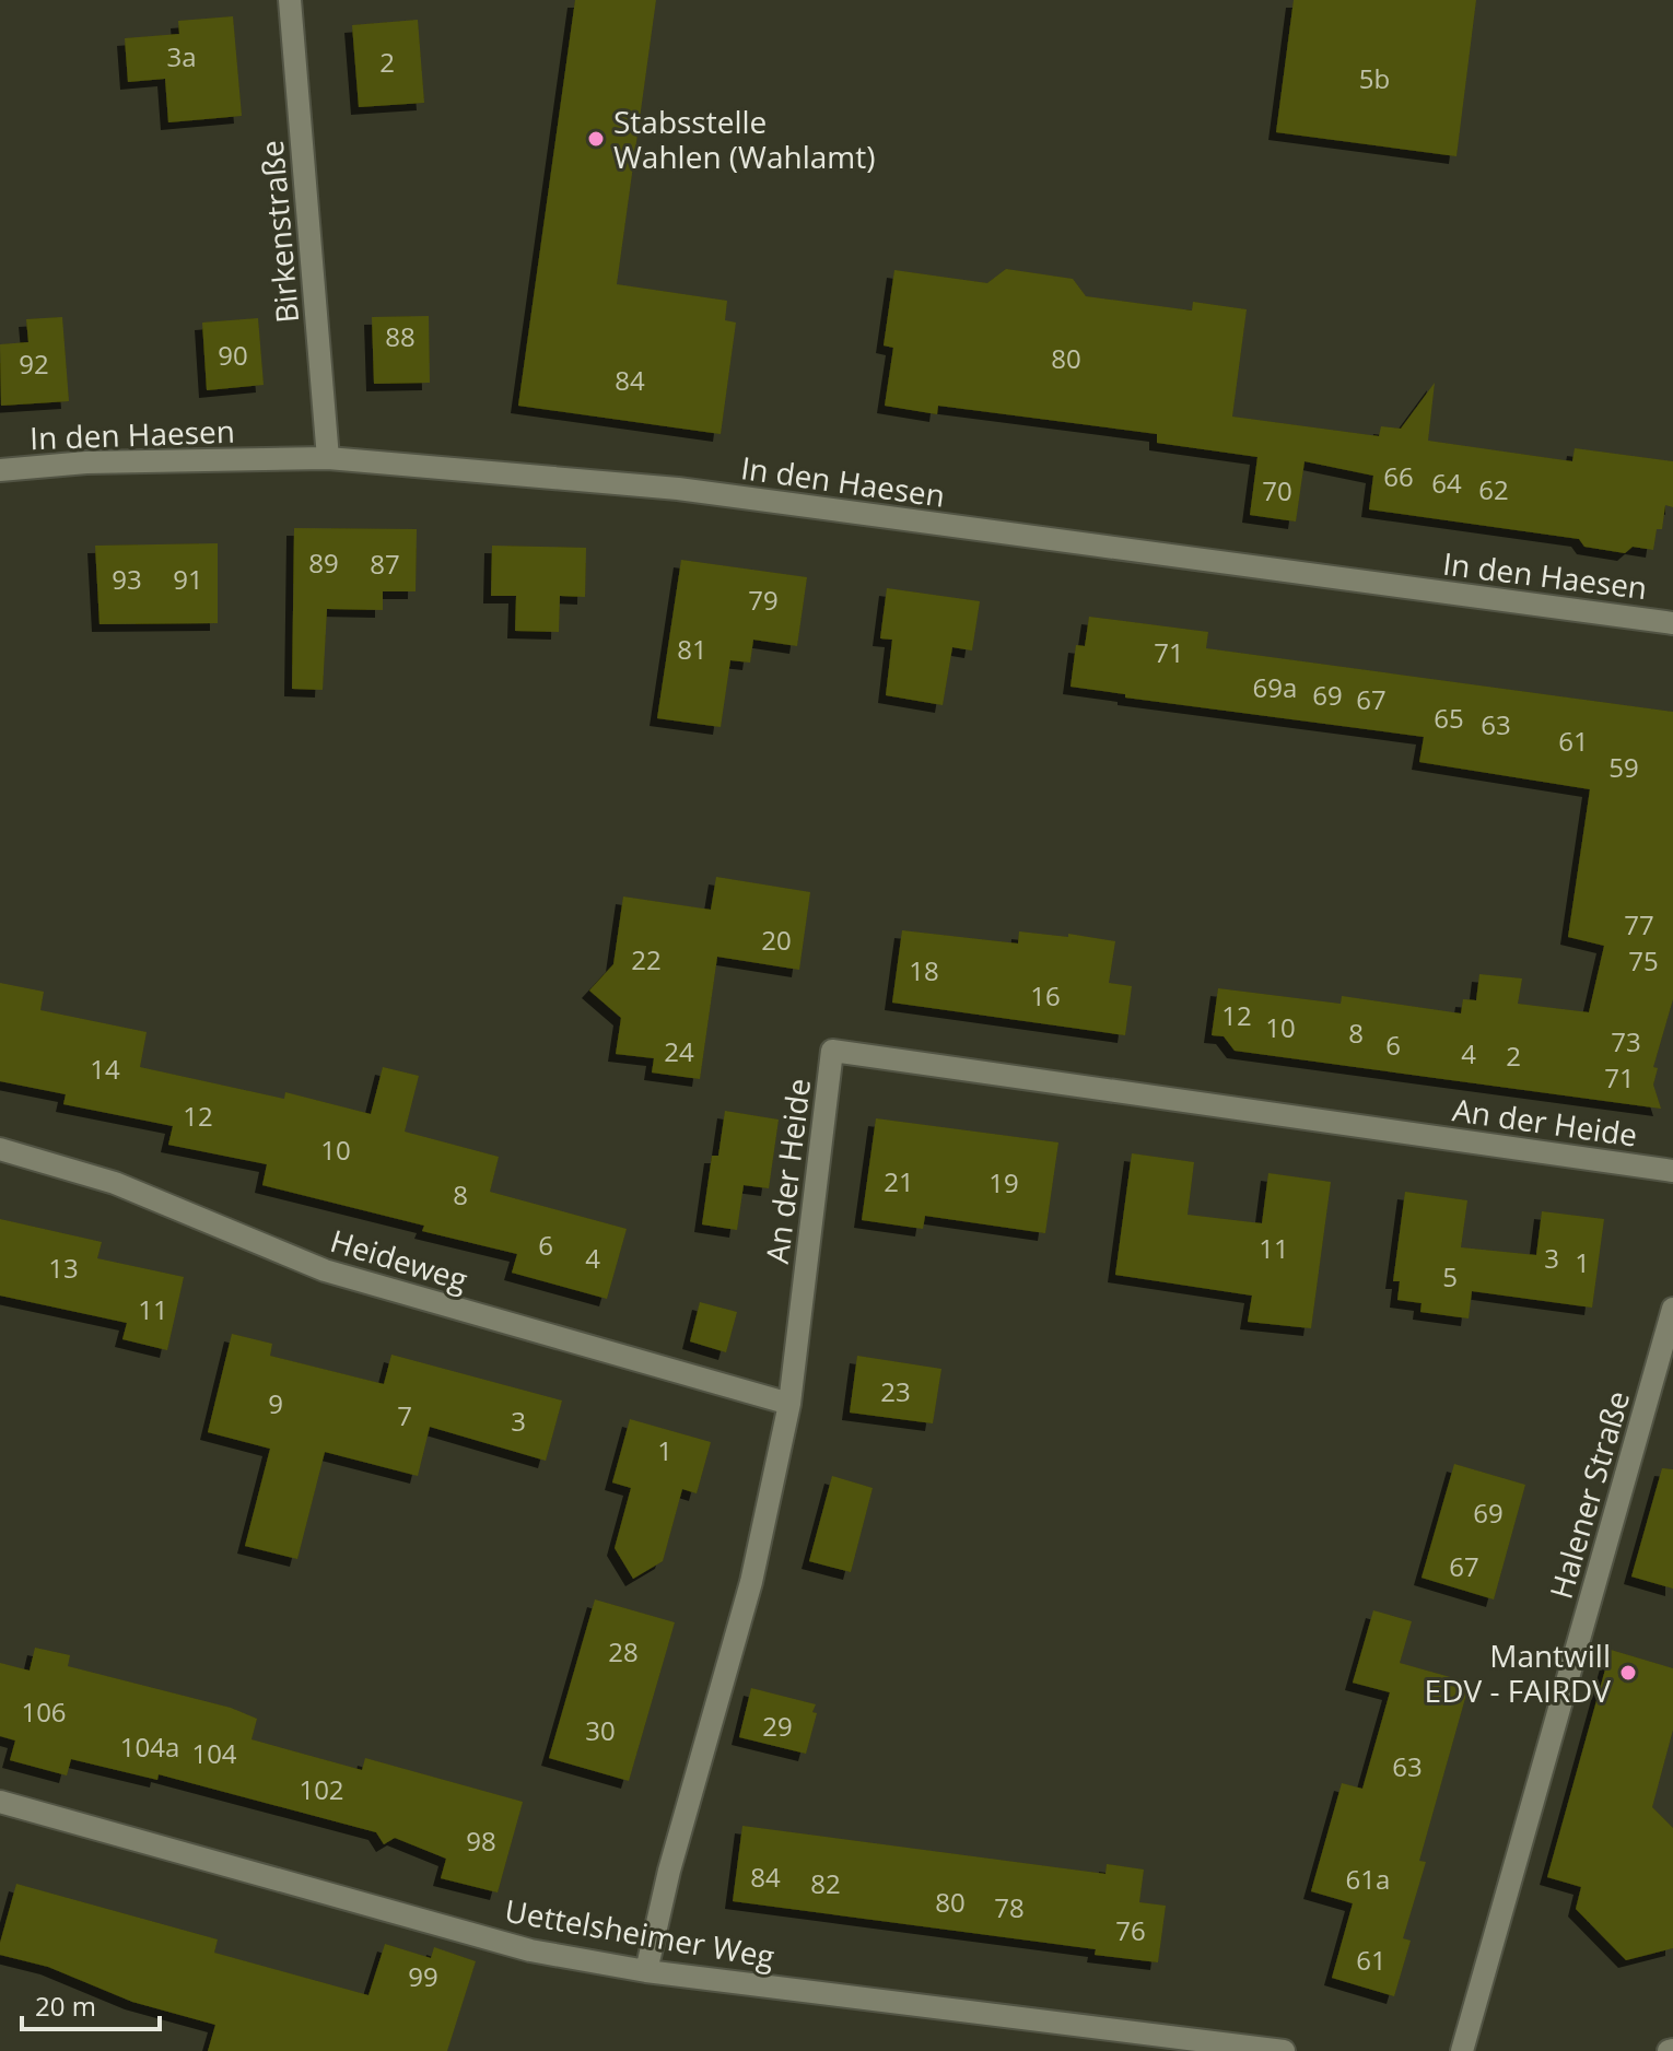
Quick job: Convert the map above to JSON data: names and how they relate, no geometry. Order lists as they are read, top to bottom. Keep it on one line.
{"streets":{"street":["Birkenstraße","In den Haesen","An der Heide","Heideweg","Halener Straße","Uettelsheimer Weg"]},"crossings":[["Birkenstraße","In den Haesen"],["An der Heide","Heideweg"],["An der Heide","Uettelsheimer Weg"]],"places":["Stabsstelle Wahlen (Wahlamt)","Mantwill EDV - FAIRDV"],"house_numbers":["3a","2","5b","88","90","80","92","84","66","64","62","70","89","87","93","91","79","81","71","69a","69","67","65","63","61","59","77","20","22","75","18","16","12","10","8","73","6","24","4","2","14","71","12","10","21","19","8","6","11","4","3","1","13","5","11","23","9","7","3","1","69","67","28","106","29","30","104a","104","63","102","98","84","61a","82","80","78","76","61","99"],"scale_bar":"20 m"}
